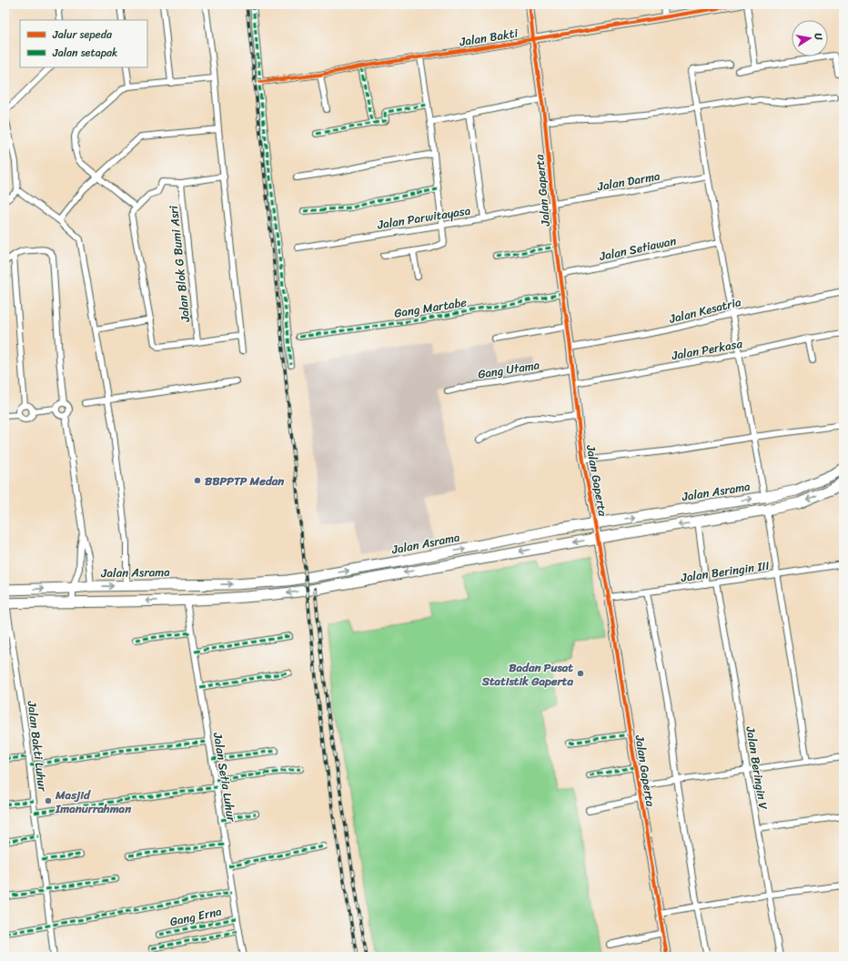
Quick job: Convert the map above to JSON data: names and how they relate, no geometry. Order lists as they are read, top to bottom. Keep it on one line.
{"streets":{"highway":["Jalan Asrama"],"street":["Jalan Bakti","Jalan Darma","Jalan Gaperta","Jalan Parwitayasa","Jalan Setiawan","Jalan Blok G Bumi Asri","Gang Martabe","Jalan Kesatria","Jalan Perkasa","Gang Utama","Jalan Beringin III","Jalan Bakti Luhur","Jalan Beringin V","Jalan Setia Luhur","Gang Erna"]},"crossings":[["Jalan Bakti","Jalan Gaperta"],["Jalan Darma","Jalan Gaperta"],["Jalan Darma","Jalan Parwitayasa"],["Jalan Gaperta","Jalan Parwitayasa"],["Jalan Gaperta","Jalan Setiawan"],["Jalan Gaperta","Gang Martabe"],["Jalan Gaperta","Jalan Kesatria"],["Jalan Gaperta","Jalan Perkasa"],["Jalan Gaperta","Gang Utama"],["Jalan Gaperta","Jalan Asrama"],["Jalan Gaperta","Jalan Beringin III"],["Jalan Asrama","Jalan Bakti Luhur"],["Jalan Asrama","Jalan Setia Luhur"],["Jalan Beringin III","Jalan Beringin V"],["Jalan Setia Luhur","Gang Erna"]],"places":["BBPPTP Medan","Badan Pusat Statistik Gaperta","Masjid Imanurrahman"],"legend":["Jalur sepeda","Jalan setapak"],"north":"right"}
